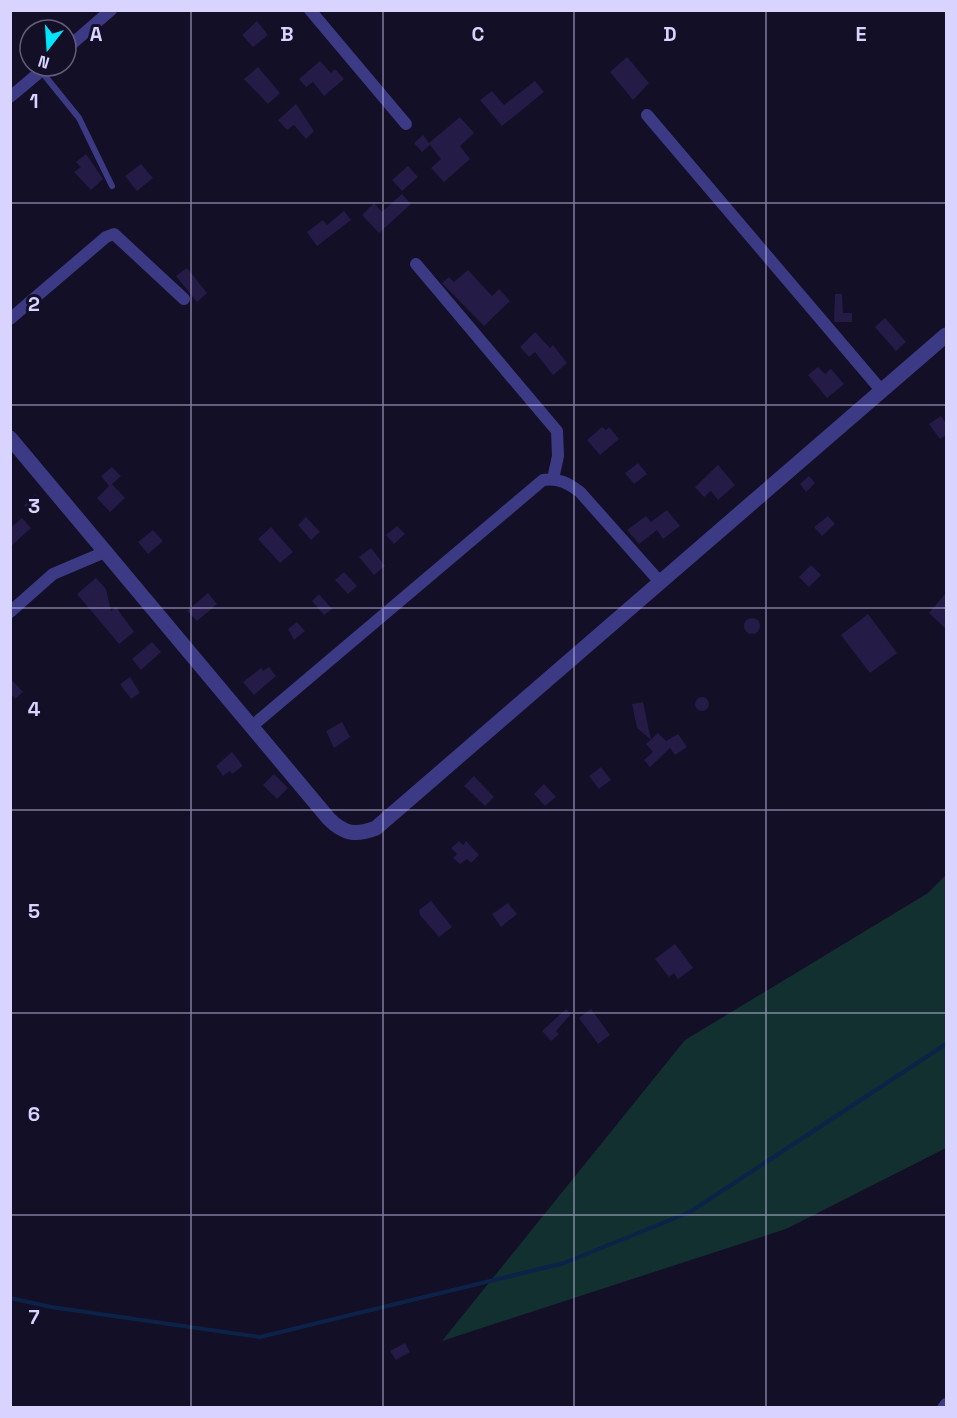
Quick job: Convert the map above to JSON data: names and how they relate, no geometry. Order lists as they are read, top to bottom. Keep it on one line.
{"north":"bottom","grid":{"columns":["A","B","C","D","E"],"rows":["1","2","3","4","5","6","7"]}}
